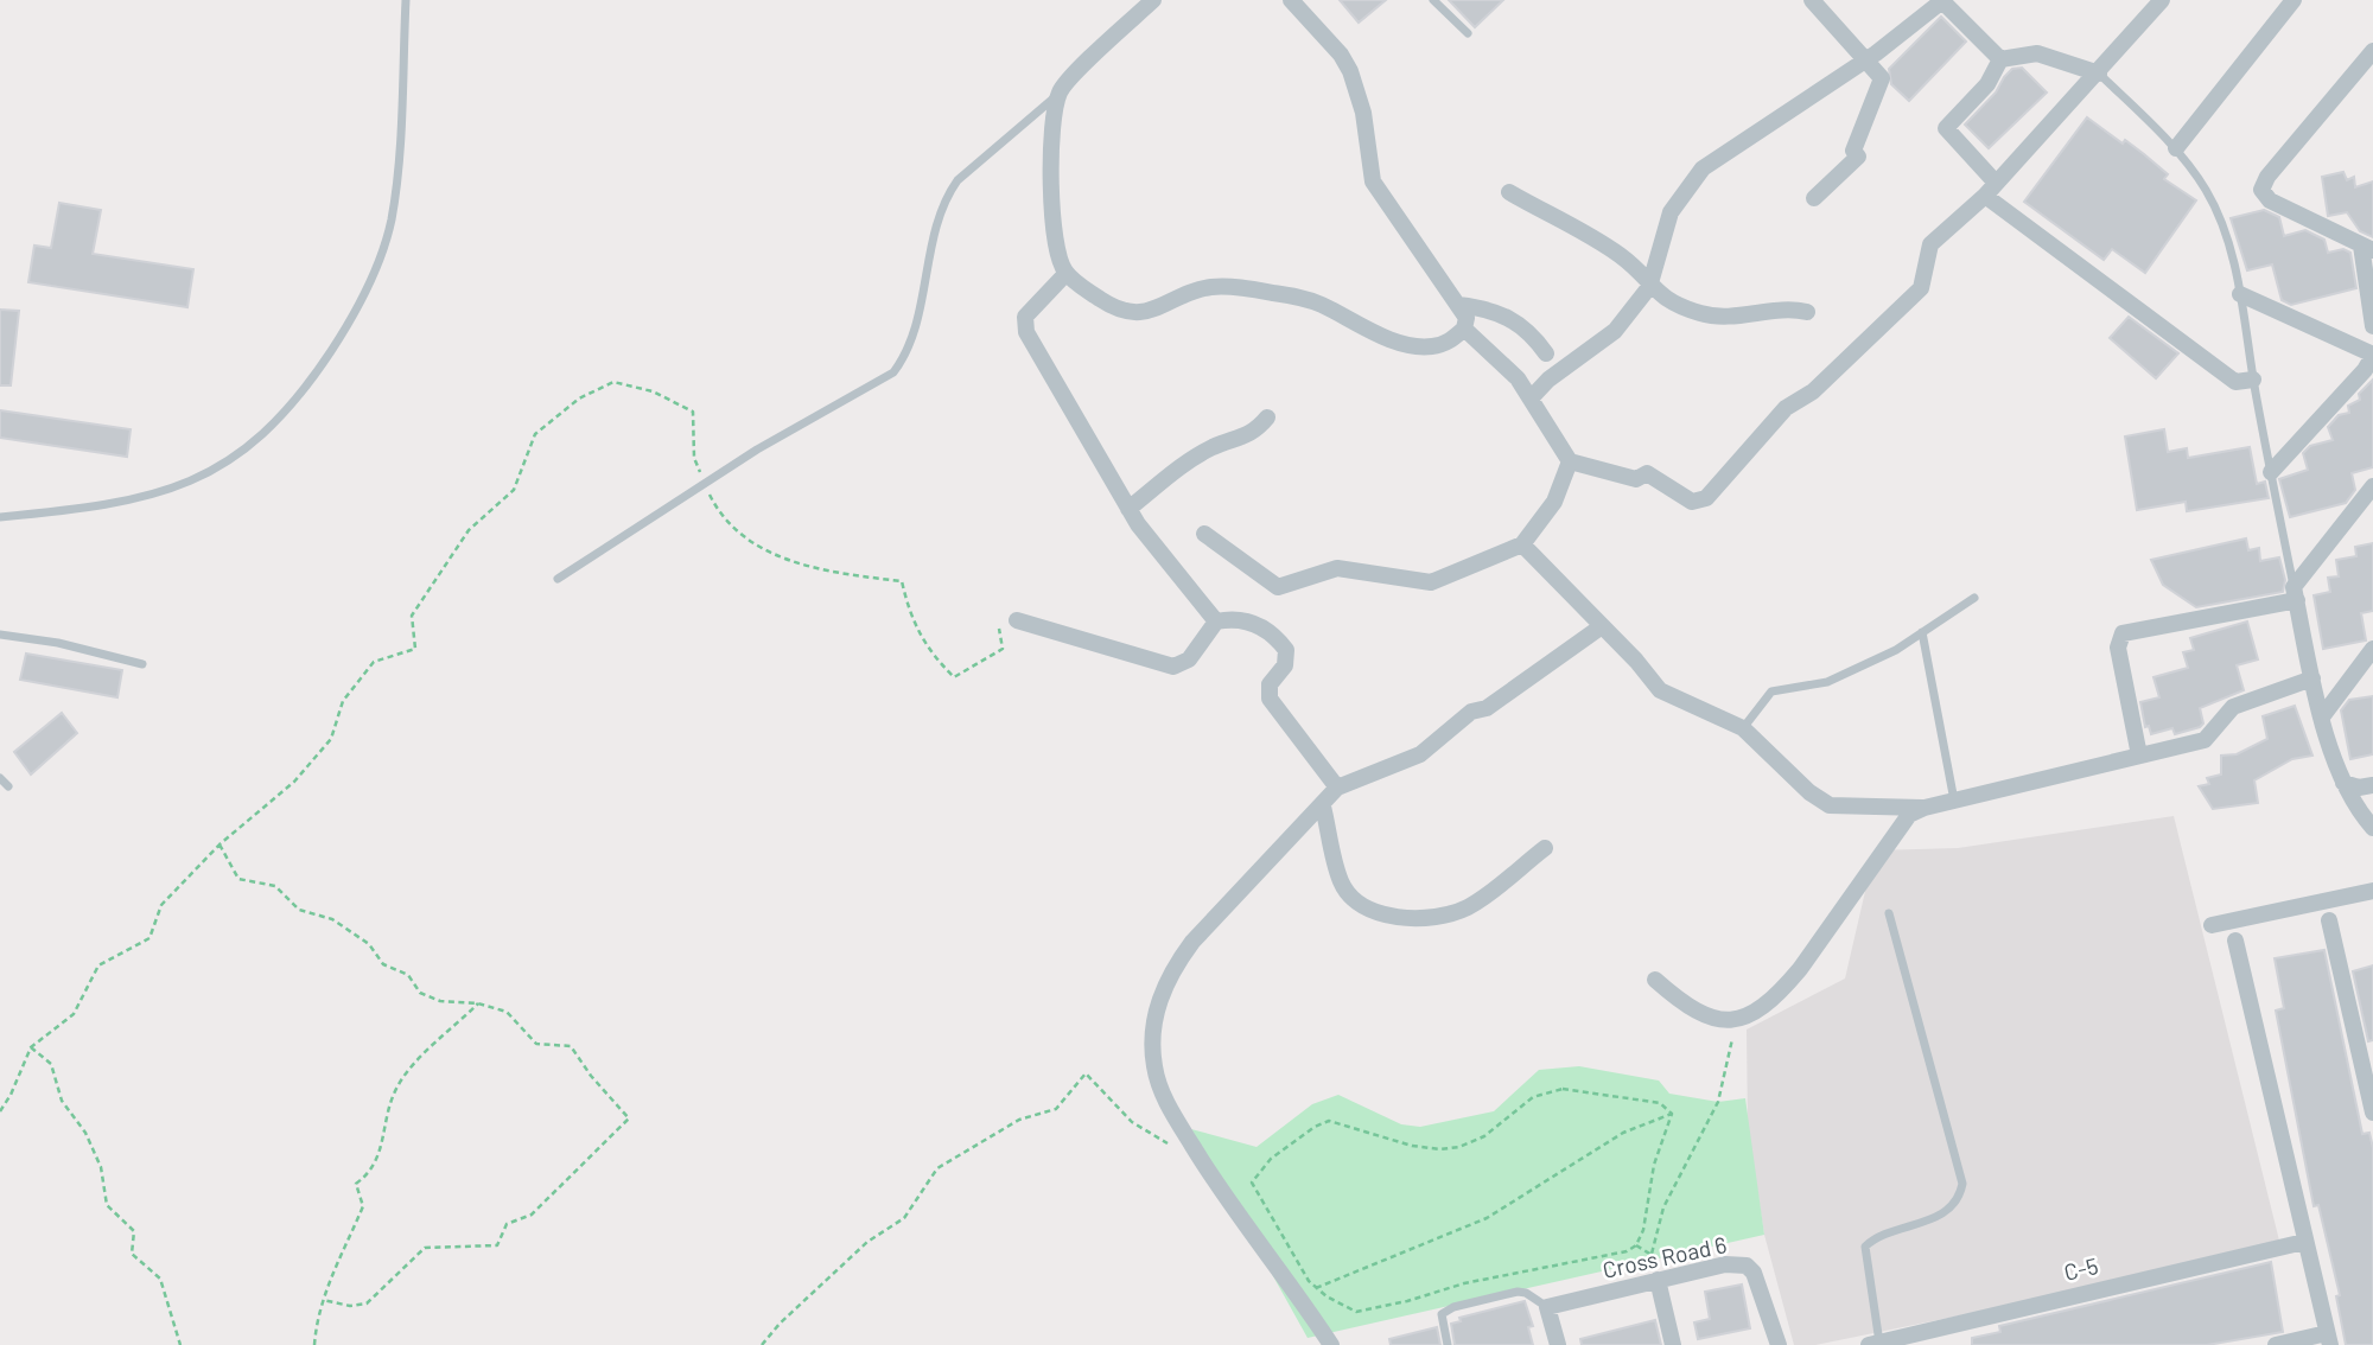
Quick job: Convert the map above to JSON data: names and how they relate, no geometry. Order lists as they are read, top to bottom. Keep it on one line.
{"streets":{"street":["Cross Road 6","C-5"]}}
